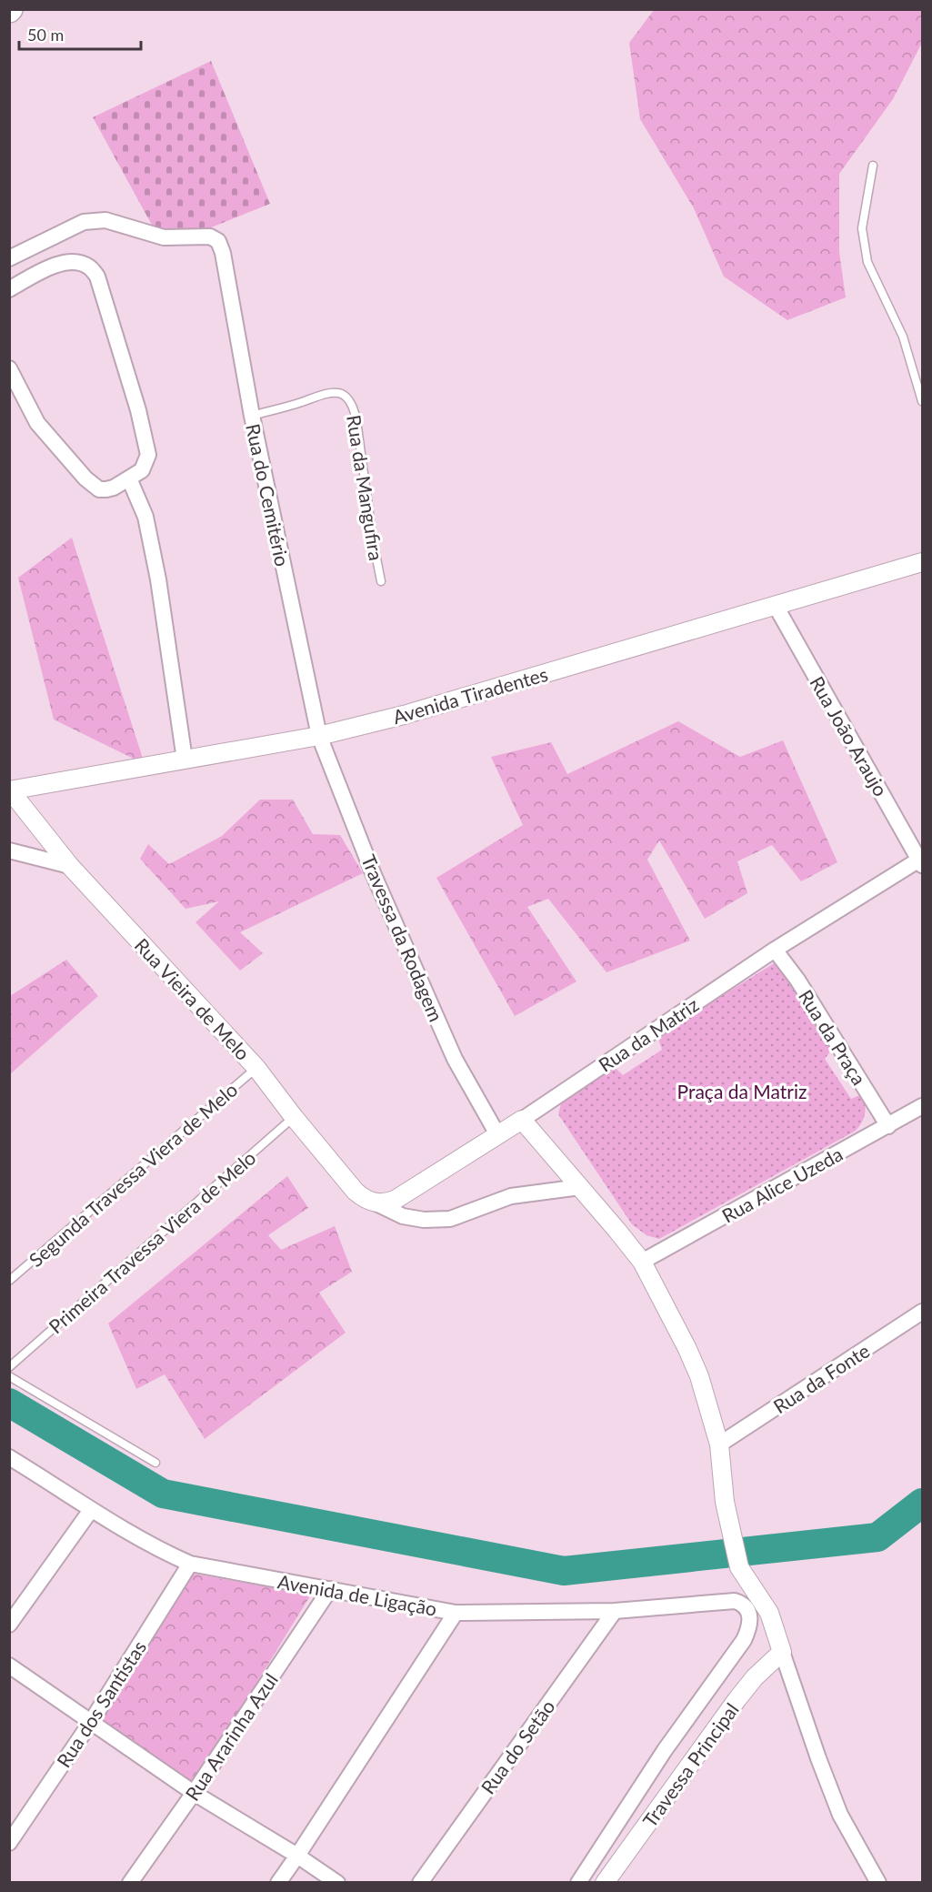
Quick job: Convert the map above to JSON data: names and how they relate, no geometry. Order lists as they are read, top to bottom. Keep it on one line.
{"streets":{"street":["Rua do Cemitério","Avenida Tiradentes","Rua João Araujo","Travessa da Rodagem","Rua Vieira de Melo","Rua da Matriz","Rua da Praça","Rua Alice Uzeda","Rua da Fonte","Avenida de Ligação","Rua dos Santistas","Rua Ararinha Azul","Rua do Setão","Travessa Principal"],"lane":["Rua da Mangufira","Segunda Travessa Viera de Melo","Primeira Travessa Viera de Melo"]},"crossings":[["Rua da Mangufira","Rua do Cemitério"],["Rua do Cemitério","Avenida Tiradentes"],["Rua do Cemitério","Travessa da Rodagem"],["Avenida Tiradentes","Rua João Araujo"],["Avenida Tiradentes","Travessa da Rodagem"],["Avenida Tiradentes","Rua Vieira de Melo"],["Rua João Araujo","Rua da Matriz"],["Travessa da Rodagem","Rua da Matriz"],["Rua Vieira de Melo","Rua da Matriz"],["Rua Vieira de Melo","Segunda Travessa Viera de Melo"],["Rua Vieira de Melo","Primeira Travessa Viera de Melo"],["Rua da Matriz","Rua da Praça"],["Rua da Praça","Rua Alice Uzeda"],["Avenida de Ligação","Rua dos Santistas"],["Avenida de Ligação","Rua Ararinha Azul"],["Avenida de Ligação","Rua do Setão"]],"parks":["Praça da Matriz"],"scale_bar":"50 m"}
